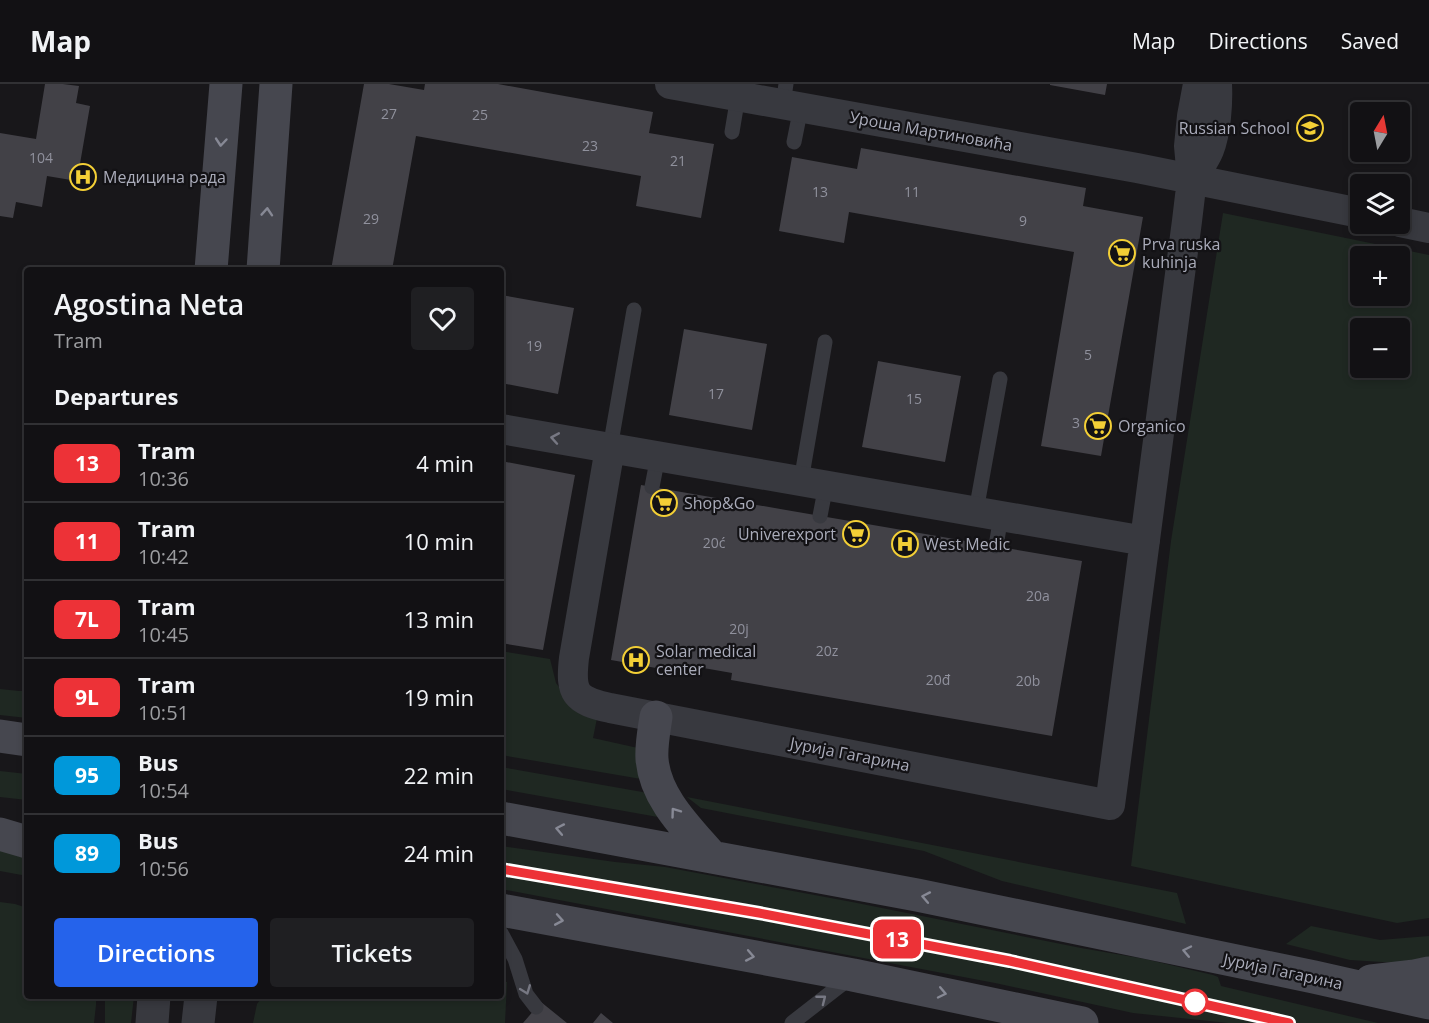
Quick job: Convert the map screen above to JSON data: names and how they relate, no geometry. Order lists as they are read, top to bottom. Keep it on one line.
{"streets":{"main road":["Јурија Гагарина"],"street":["Уроша Мартиновића"]},"one_way":["Јурија Гагарина"],"places":{"school or university":["Russian School"],"hospital":["Медицина рада","West Medic","Solar medical center"],"supermarket":["Prva ruska kuhinja","Organico","Shop&Go","Univerexport"]},"lines":["tram line 13"],"house_numbers":["27","25","23","104","21","13","11","29","9","19","5","17","15","3","20ć","20a","20j","20z","20đ","20b"],"north":"top","page":{"header":"Map","nav":["Map","Directions","Saved"],"on_map":"13","map_buttons":["+","−"],"heading":[["Agostina Neta","Tram"],"Departures"],"list":[{"mark":"13","name":"Tram","note":"10:36","value":"4 min"},{"mark":"11","name":"Tram","note":"10:42","value":"10 min"},{"mark":"7L","name":"Tram","note":"10:45","value":"13 min"},{"mark":"9L","name":"Tram","note":"10:51","value":"19 min"},{"mark":"95","name":"Bus","note":"10:54","value":"22 min"},{"mark":"89","name":"Bus","note":"10:56","value":"24 min"}],"buttons":["Directions","Tickets"]}}
